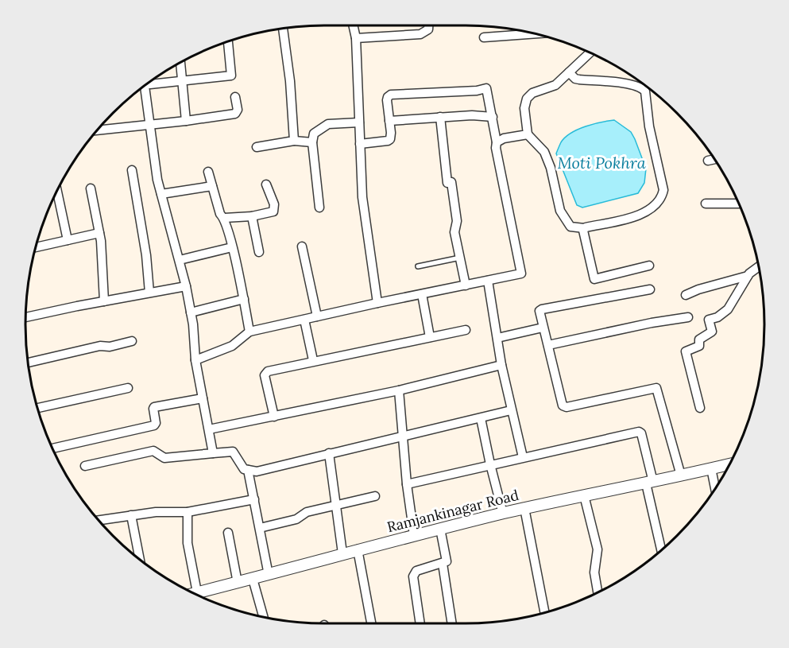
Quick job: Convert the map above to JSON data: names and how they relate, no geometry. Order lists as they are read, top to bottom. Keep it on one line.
{"streets":{"street":["Ramjankinagar Road"]},"water":["Moti Pokhra"]}
